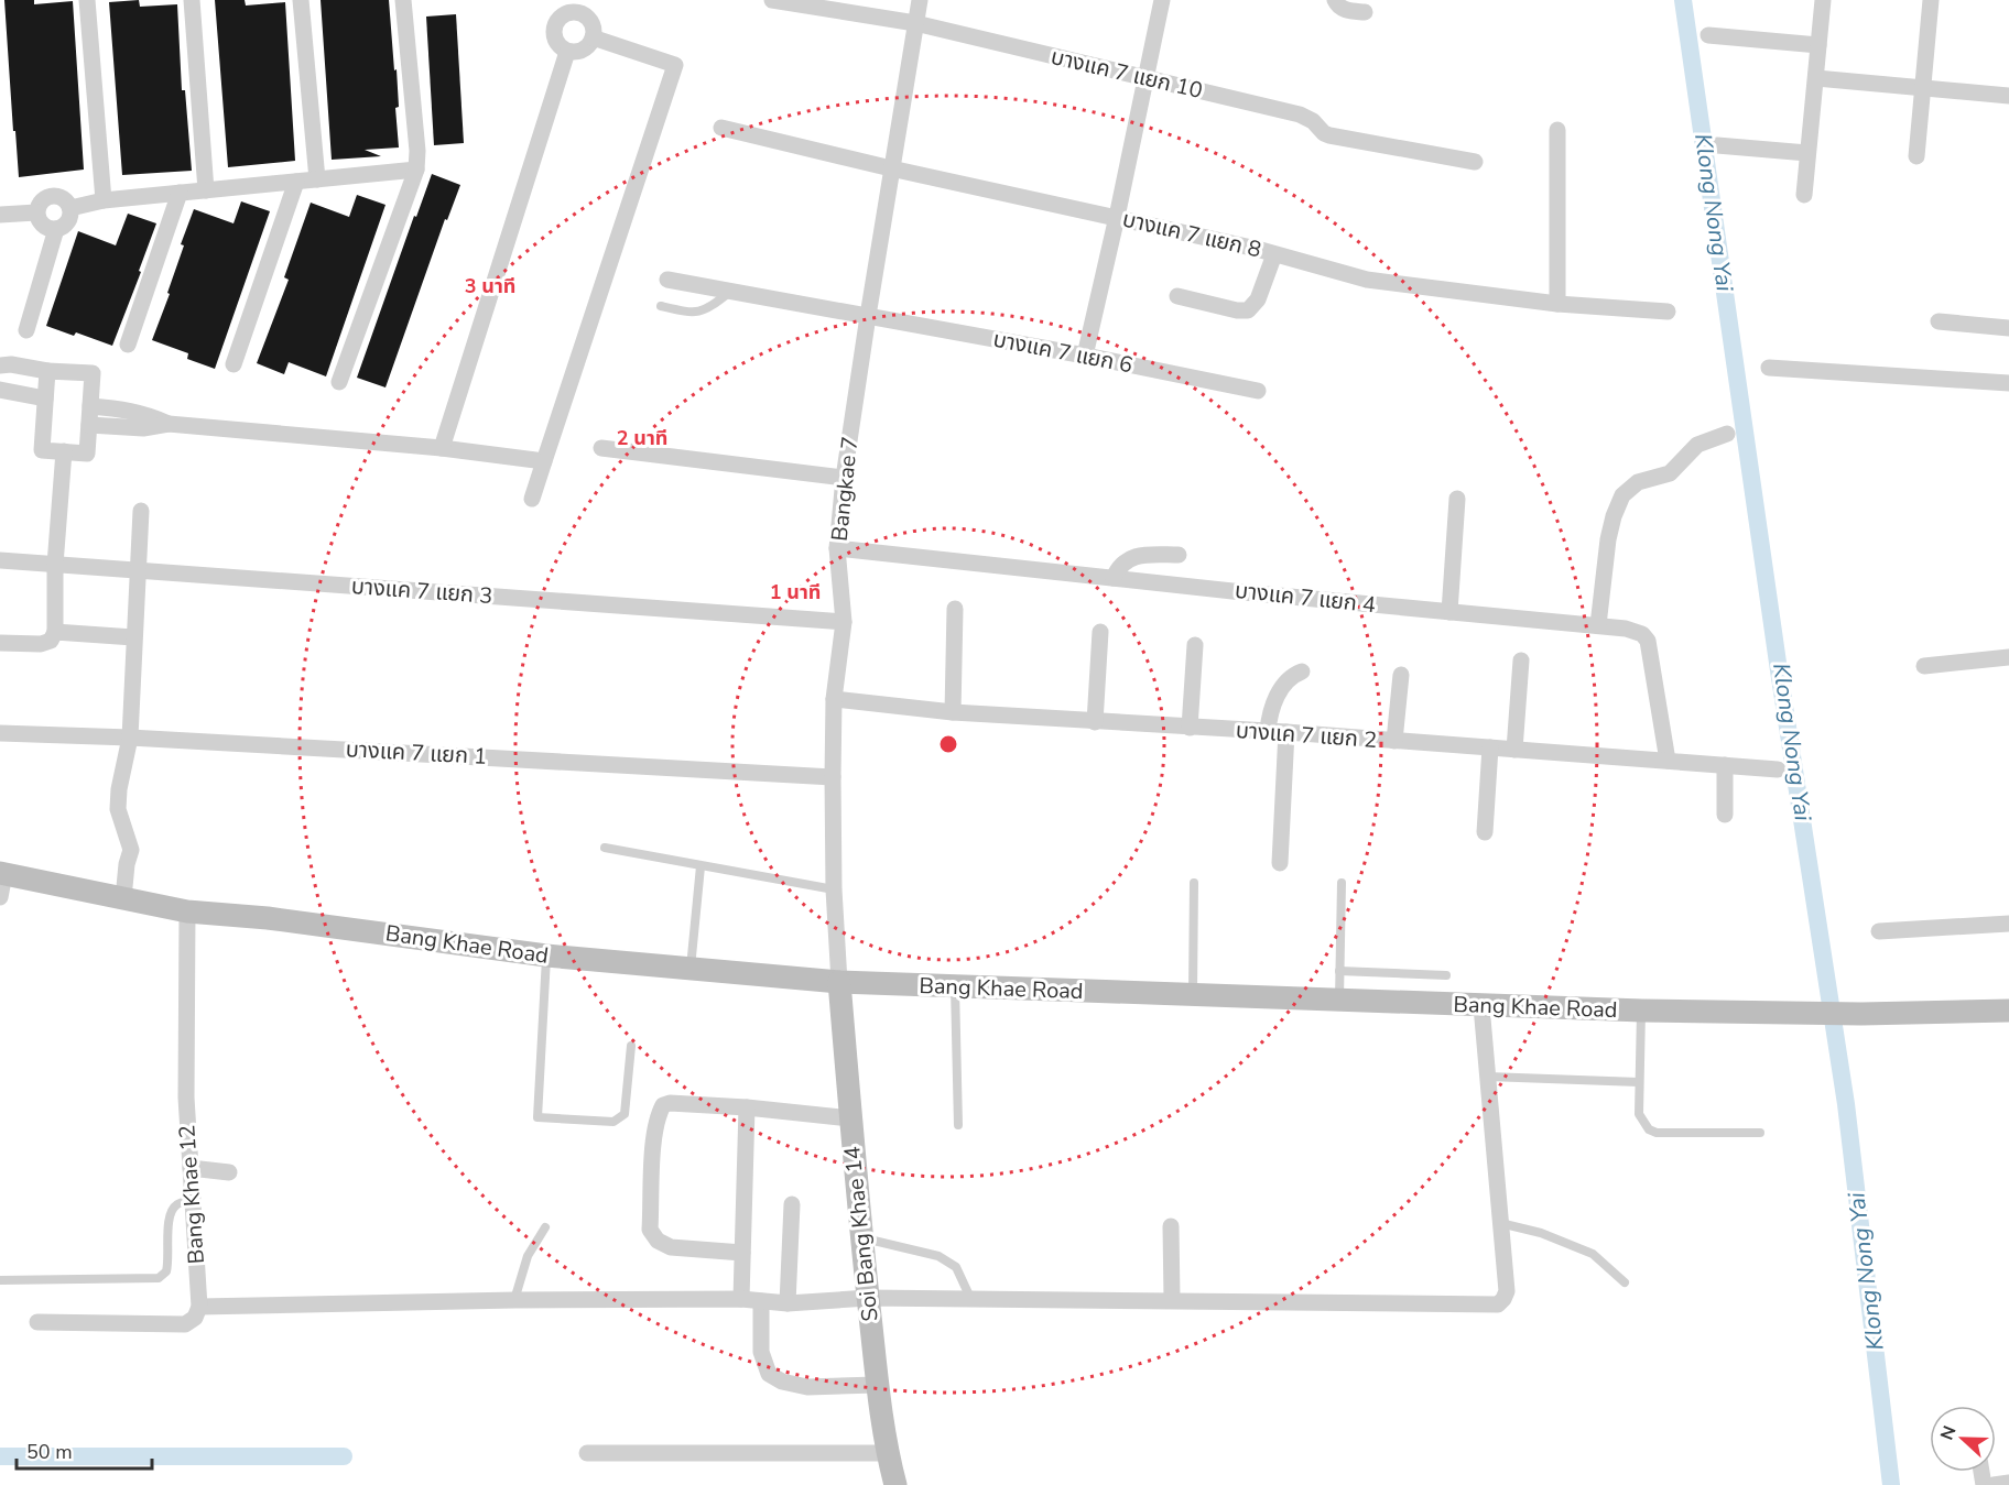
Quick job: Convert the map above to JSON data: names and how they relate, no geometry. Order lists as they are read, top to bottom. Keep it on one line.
{"streets":{"main road":["Bang Khae Road","Soi Bang Khae 14"],"street":["บางแค 7 แยก 10","บางแค 7 แยก 8","บางแค 7 แยก 6","Bangkae 7","บางแค 7 แยก 3","บางแค 7 แยก 4","บางแค 7 แยก 2","บางแค 7 แยก 1","Bang Khae 12"]},"crossings":[["บางแค 7 แยก 10","Bangkae 7"],["บางแค 7 แยก 8","Bangkae 7"],["บางแค 7 แยก 6","Bangkae 7"],["Bangkae 7","บางแค 7 แยก 3"],["Bangkae 7","บางแค 7 แยก 4"],["Bangkae 7","บางแค 7 แยก 2"],["Bangkae 7","บางแค 7 แยก 1"],["Bangkae 7","Bang Khae Road"],["Bangkae 7","Soi Bang Khae 14"],["บางแค 7 แยก 4","บางแค 7 แยก 2"],["Bang Khae Road","Bang Khae 12"],["Bang Khae Road","Soi Bang Khae 14"]],"water":["Klong Nong Yai"],"scale_bar":"50 m","north":"left","rings":["3 นาที","2 นาที","1 นาที"]}
